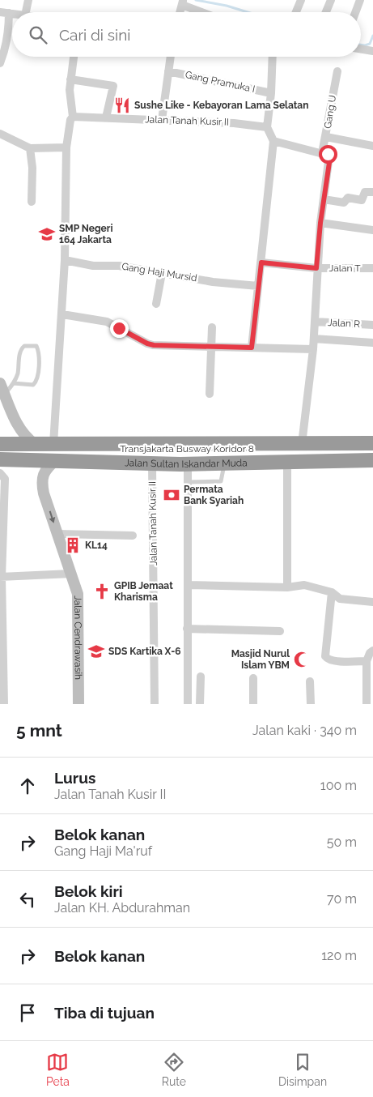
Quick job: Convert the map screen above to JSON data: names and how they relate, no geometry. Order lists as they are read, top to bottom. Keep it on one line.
{"streets":{"highway":["Jalan Sultan Iskandar Muda"],"main road":["Jalan Cendrawasih"],"street":["Gang Pramuka I","Gang U","Jalan Tanah Kusir II","Jalan T","Gang Haji Mursid","Jalan R"],"lane":["Transjakarta Busway Koridor 8"]},"crossings":[["Jalan Tanah Kusir II","Jalan Sultan Iskandar Muda"],["Transjakarta Busway Koridor 8","Jalan Sultan Iskandar Muda"],["Jalan Sultan Iskandar Muda","Jalan Cendrawasih"]],"places":{"restaurant":["Sushe Like - Kebayoran Lama Selatan"],"school or university":["SMP Negeri 164 Jakarta","SDS Kartika X-6"],"bank":["Permata Bank Syariah"],"building":["KL14"],"church":["GPIB Jemaat Kharisma"],"mosque":["Masjid Nurul Islam YBM"]},"page":{"search":"Cari di sini","heading":["5 mnt","Jalan kaki · 340 m"],"list":[["Lurus","Jalan Tanah Kusir II","100 m"],["Belok kanan","Gang Haji Ma'ruf","50 m"],["Belok kiri","Jalan KH. Abdurahman","70 m"],["Belok kanan","120 m"],"Tiba di tujuan"],"nav":["Peta","Rute","Disimpan"]}}
